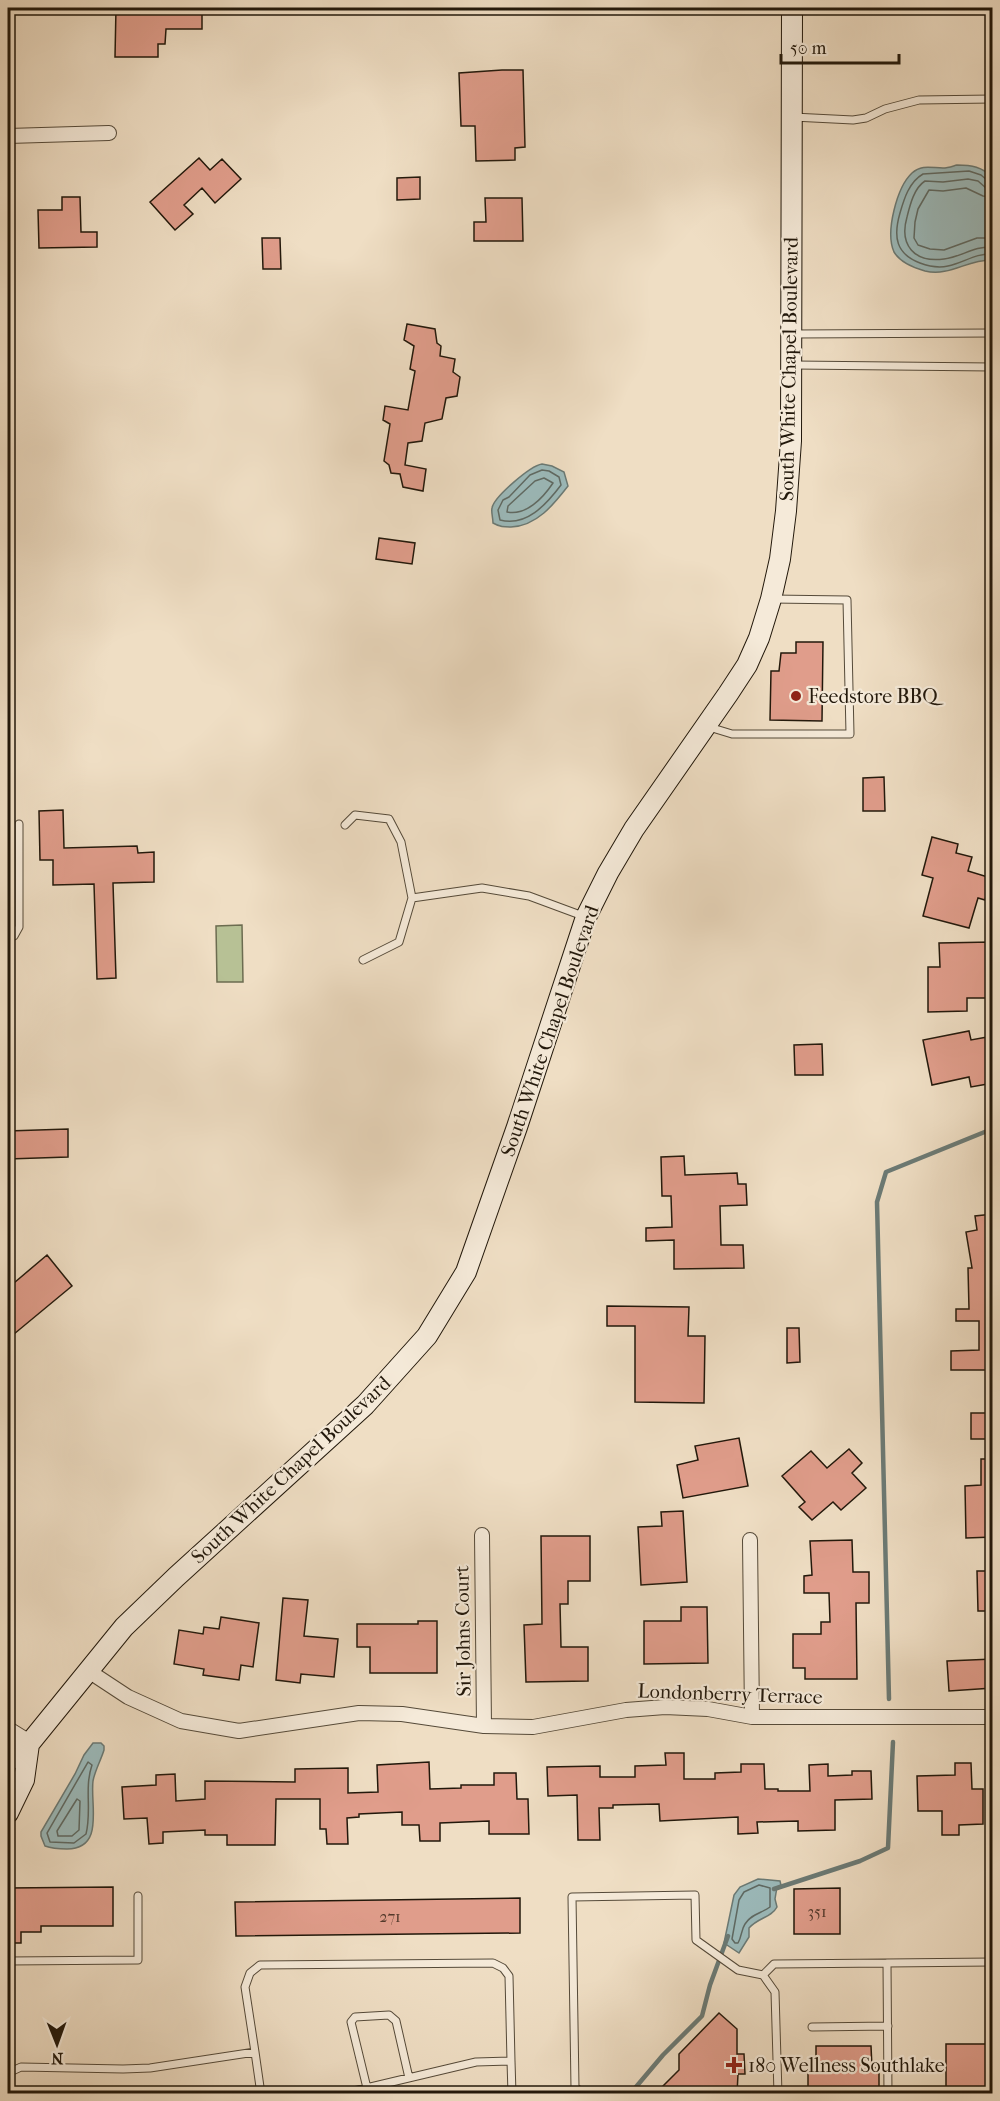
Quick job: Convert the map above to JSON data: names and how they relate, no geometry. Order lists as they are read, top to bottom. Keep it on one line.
{"streets":{"main road":["South White Chapel Boulevard"],"street":["Sir Johns Court","Londonberry Terrace"]},"crossings":[["South White Chapel Boulevard","Londonberry Terrace"],["Sir Johns Court","Londonberry Terrace"]],"places":{"other":["Feedstore BBQ"],"health":["180 Wellness Southlake"]},"house_numbers":["351","271"],"scale_bar":"50 m","north":"bottom"}
